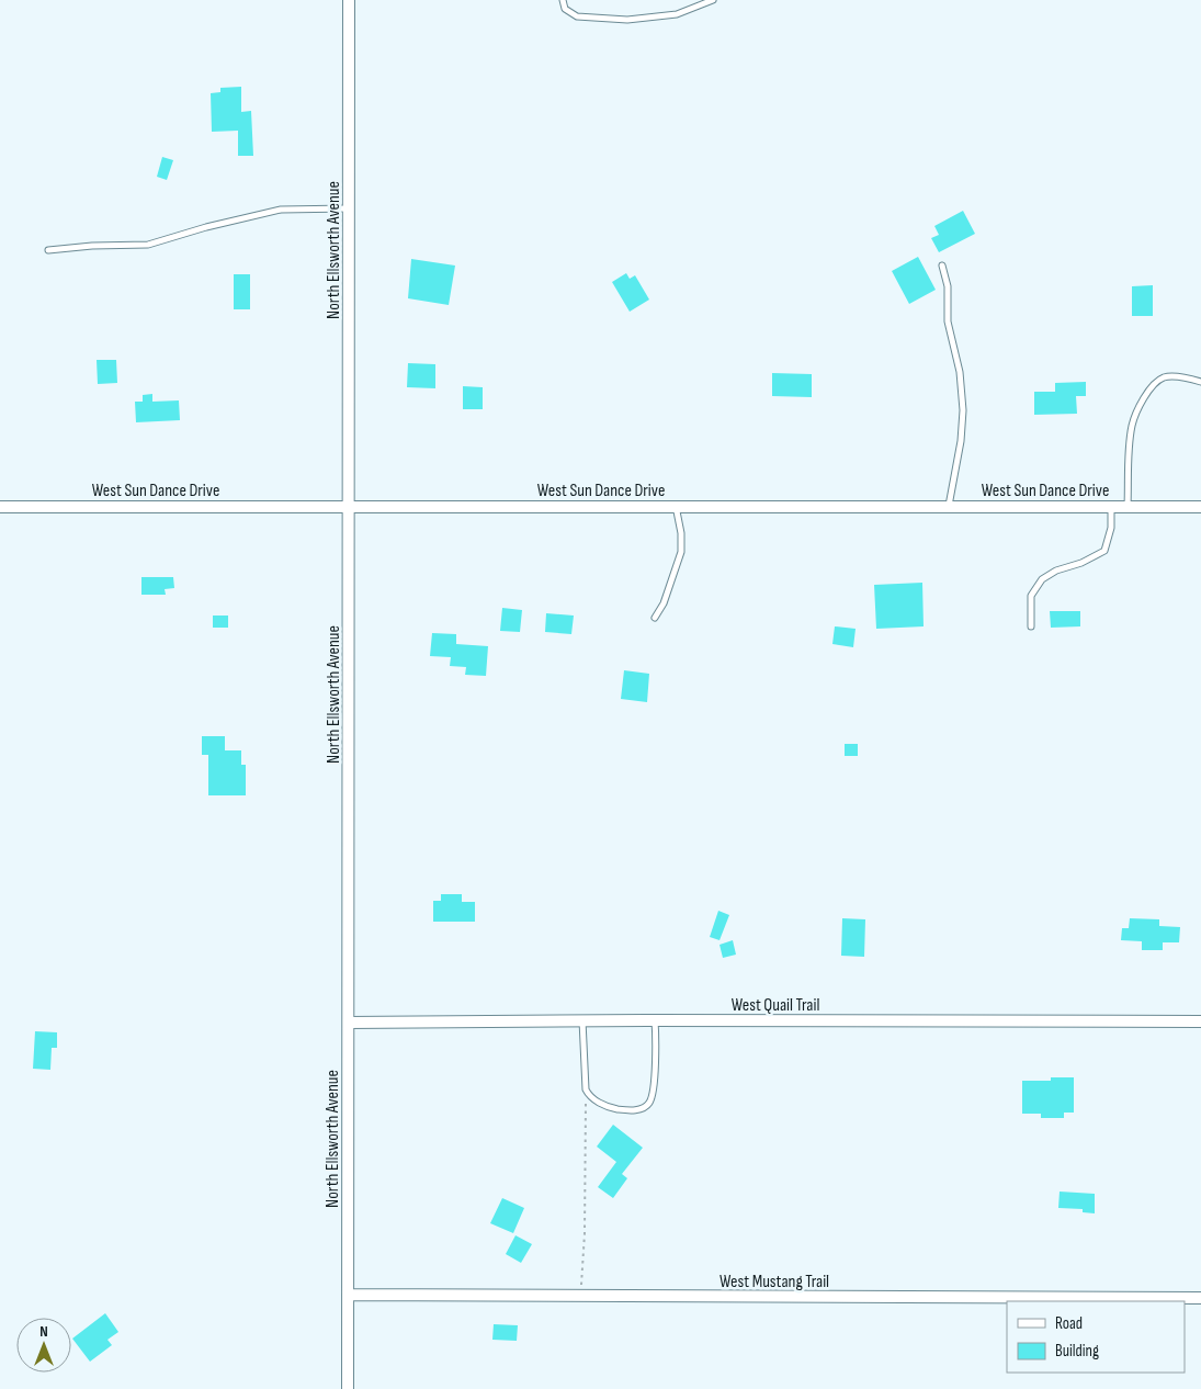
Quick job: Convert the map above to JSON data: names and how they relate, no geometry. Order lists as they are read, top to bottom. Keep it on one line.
{"streets":{"street":["North Ellsworth Avenue","West Sun Dance Drive","West Quail Trail","West Mustang Trail"]},"crossings":[["North Ellsworth Avenue","West Sun Dance Drive"],["North Ellsworth Avenue","West Quail Trail"],["North Ellsworth Avenue","West Mustang Trail"]],"legend":["Road","Building"],"north":"top"}
